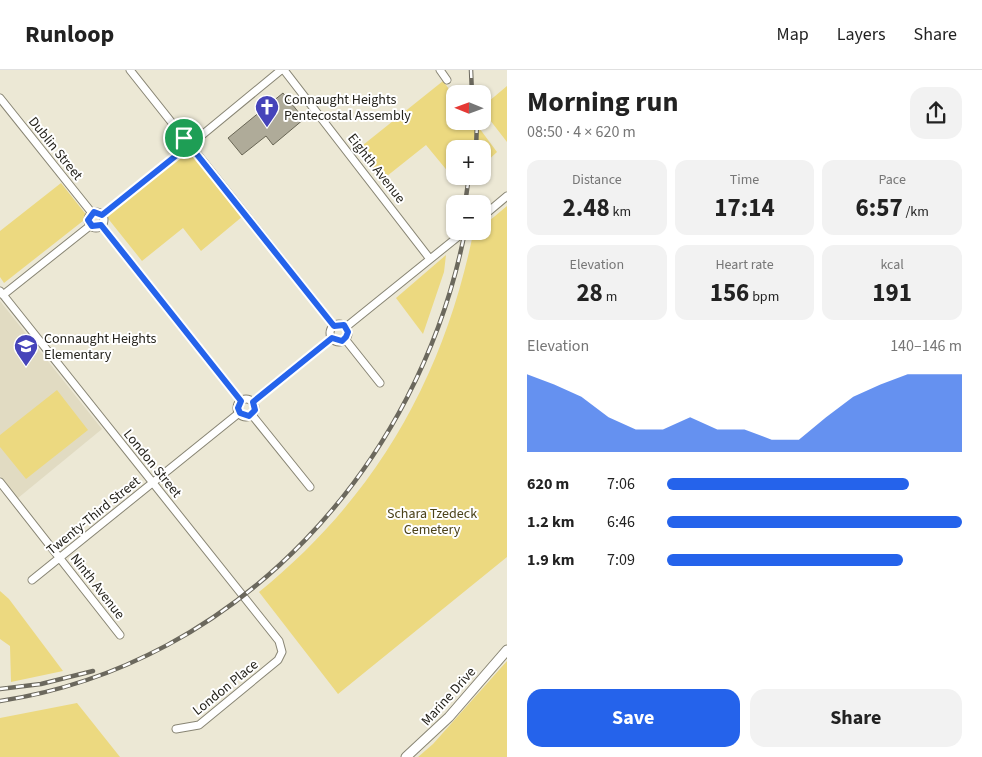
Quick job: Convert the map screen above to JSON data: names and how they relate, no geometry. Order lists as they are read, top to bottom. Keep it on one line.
{"streets":{"street":["Dublin Street","Eighth Avenue","London Street","Twenty-Third Street","Ninth Avenue","London Place","Marine Drive"]},"crossings":[["London Street","Twenty-Third Street"],["London Street","London Place"],["Twenty-Third Street","Ninth Avenue"]],"parks":["Schara Tzedeck Cemetery"],"places":{"church":["Connaught Heights Pentecostal Assembly"],"school or university":["Connaught Heights Elementary"]},"north":"left","page":{"header":"Runloop","nav":["Map","Layers","Share"],"heading":["Morning run","08:50 · 4 × 620 m"],"map_buttons":["+","−"],"stats":[["Distance","2.48 km"],["Time","17:14"],["Pace","6:57 /km"],["Elevation","28 m"],["Heart rate","156 bpm"],["kcal","191"]],"chart":["Elevation","140–146 m"],"list":[{"name":"620 m","note":"7:06"},{"name":"1.2 km","note":"6:46"},{"name":"1.9 km","note":"7:09"}],"buttons":["Save","Share"]}}
